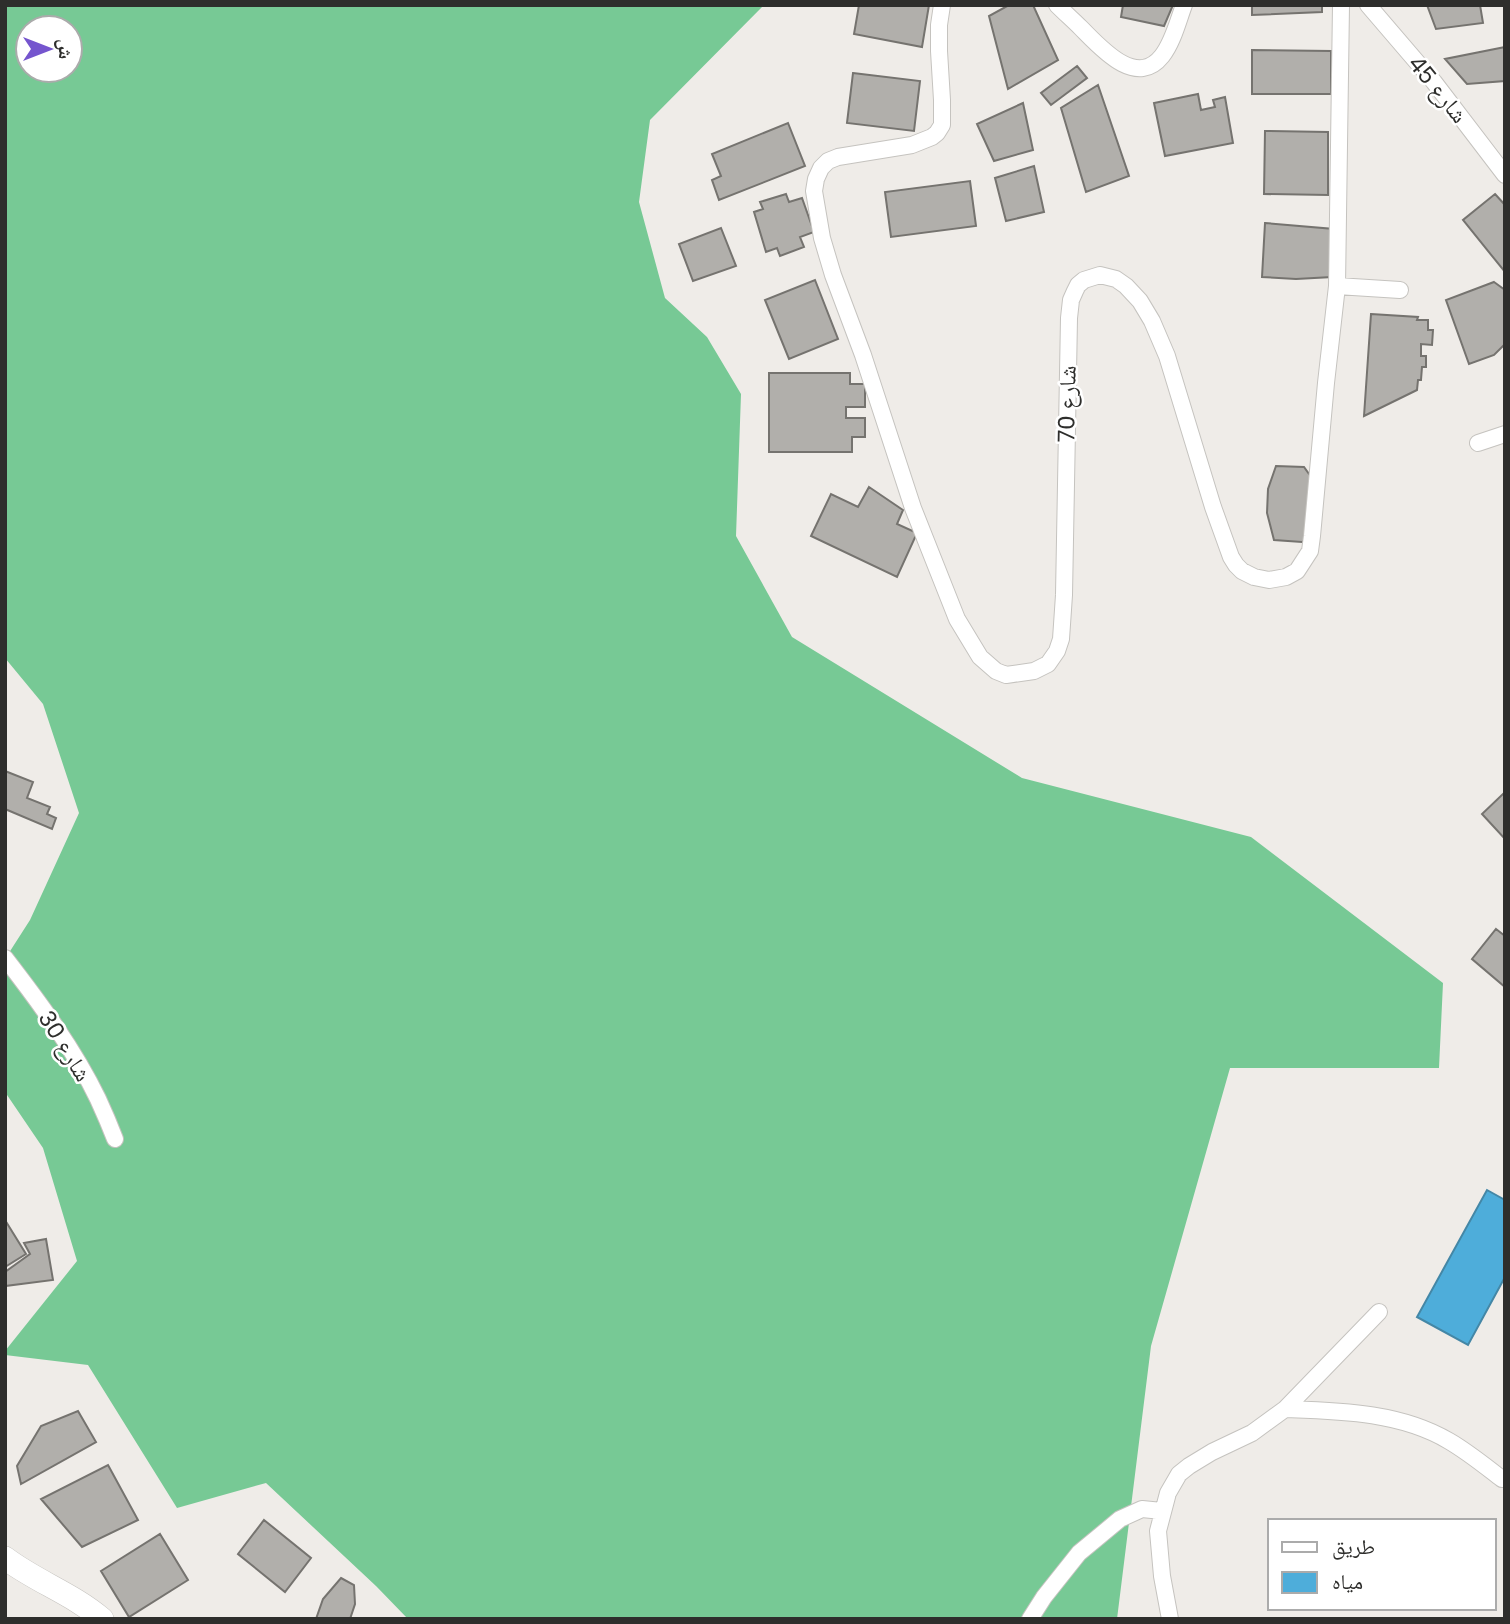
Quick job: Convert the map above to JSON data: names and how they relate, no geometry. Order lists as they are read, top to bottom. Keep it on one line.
{"streets":{"street":["شارع 45","شارع 70","شارع 30"]},"legend":["طريق","مياه"],"north":"right"}
